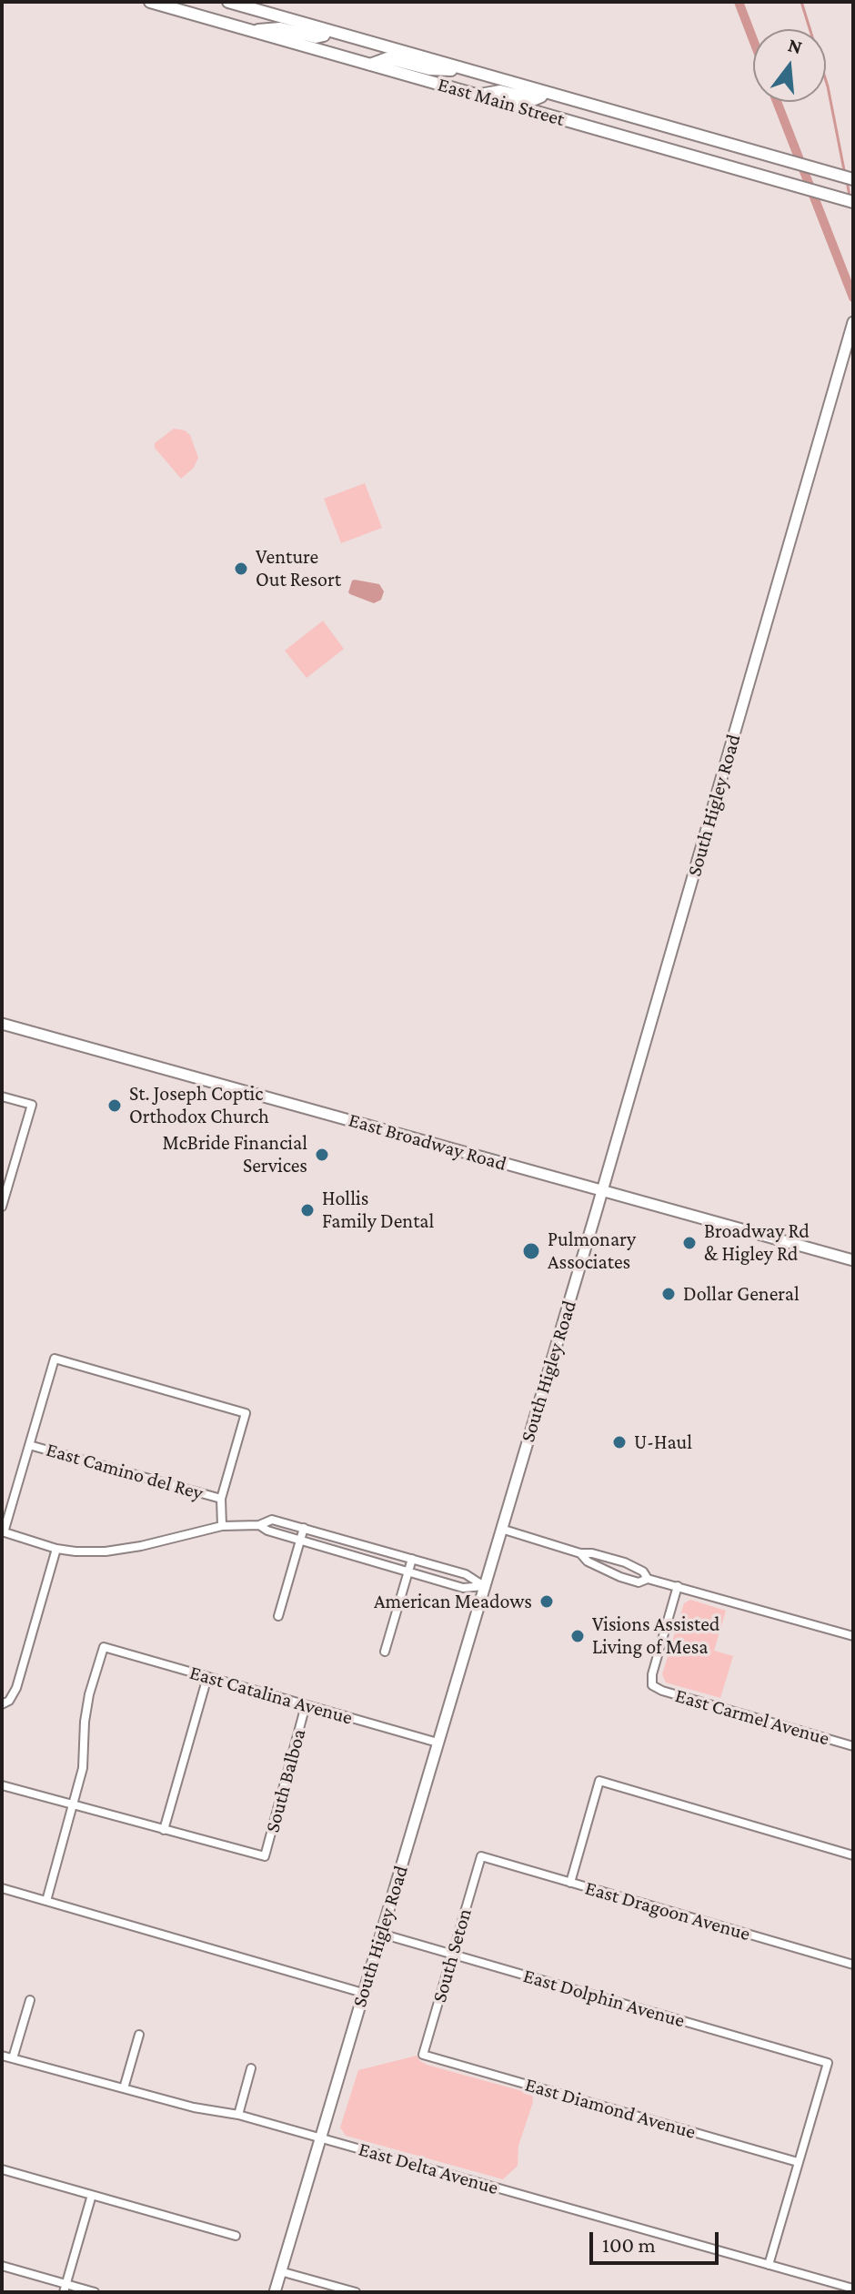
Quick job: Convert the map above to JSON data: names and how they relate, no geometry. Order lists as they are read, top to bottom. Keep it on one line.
{"streets":{"main road":["East Main Street","South Higley Road","East Broadway Road"],"street":["East Camino del Rey","East Catalina Avenue","East Carmel Avenue","South Balboa","East Dragoon Avenue","South Seton","East Dolphin Avenue","East Diamond Avenue","East Delta Avenue"]},"crossings":[["South Higley Road","East Broadway Road"],["South Higley Road","East Catalina Avenue"],["South Higley Road","East Dolphin Avenue"],["South Higley Road","East Delta Avenue"],["East Catalina Avenue","South Balboa"],["East Dragoon Avenue","South Seton"],["South Seton","East Dolphin Avenue"],["South Seton","East Diamond Avenue"],["East Dolphin Avenue","East Diamond Avenue"]],"places":["Venture Out Resort","St. Joseph Coptic Orthodox Church","McBride Financial Services","Hollis Family Dental","Broadway Rd & Higley Rd","Pulmonary Associates","Dollar General","U-Haul","American Meadows","Visions Assisted Living of Mesa"],"scale_bar":"100 m","north":"top"}
